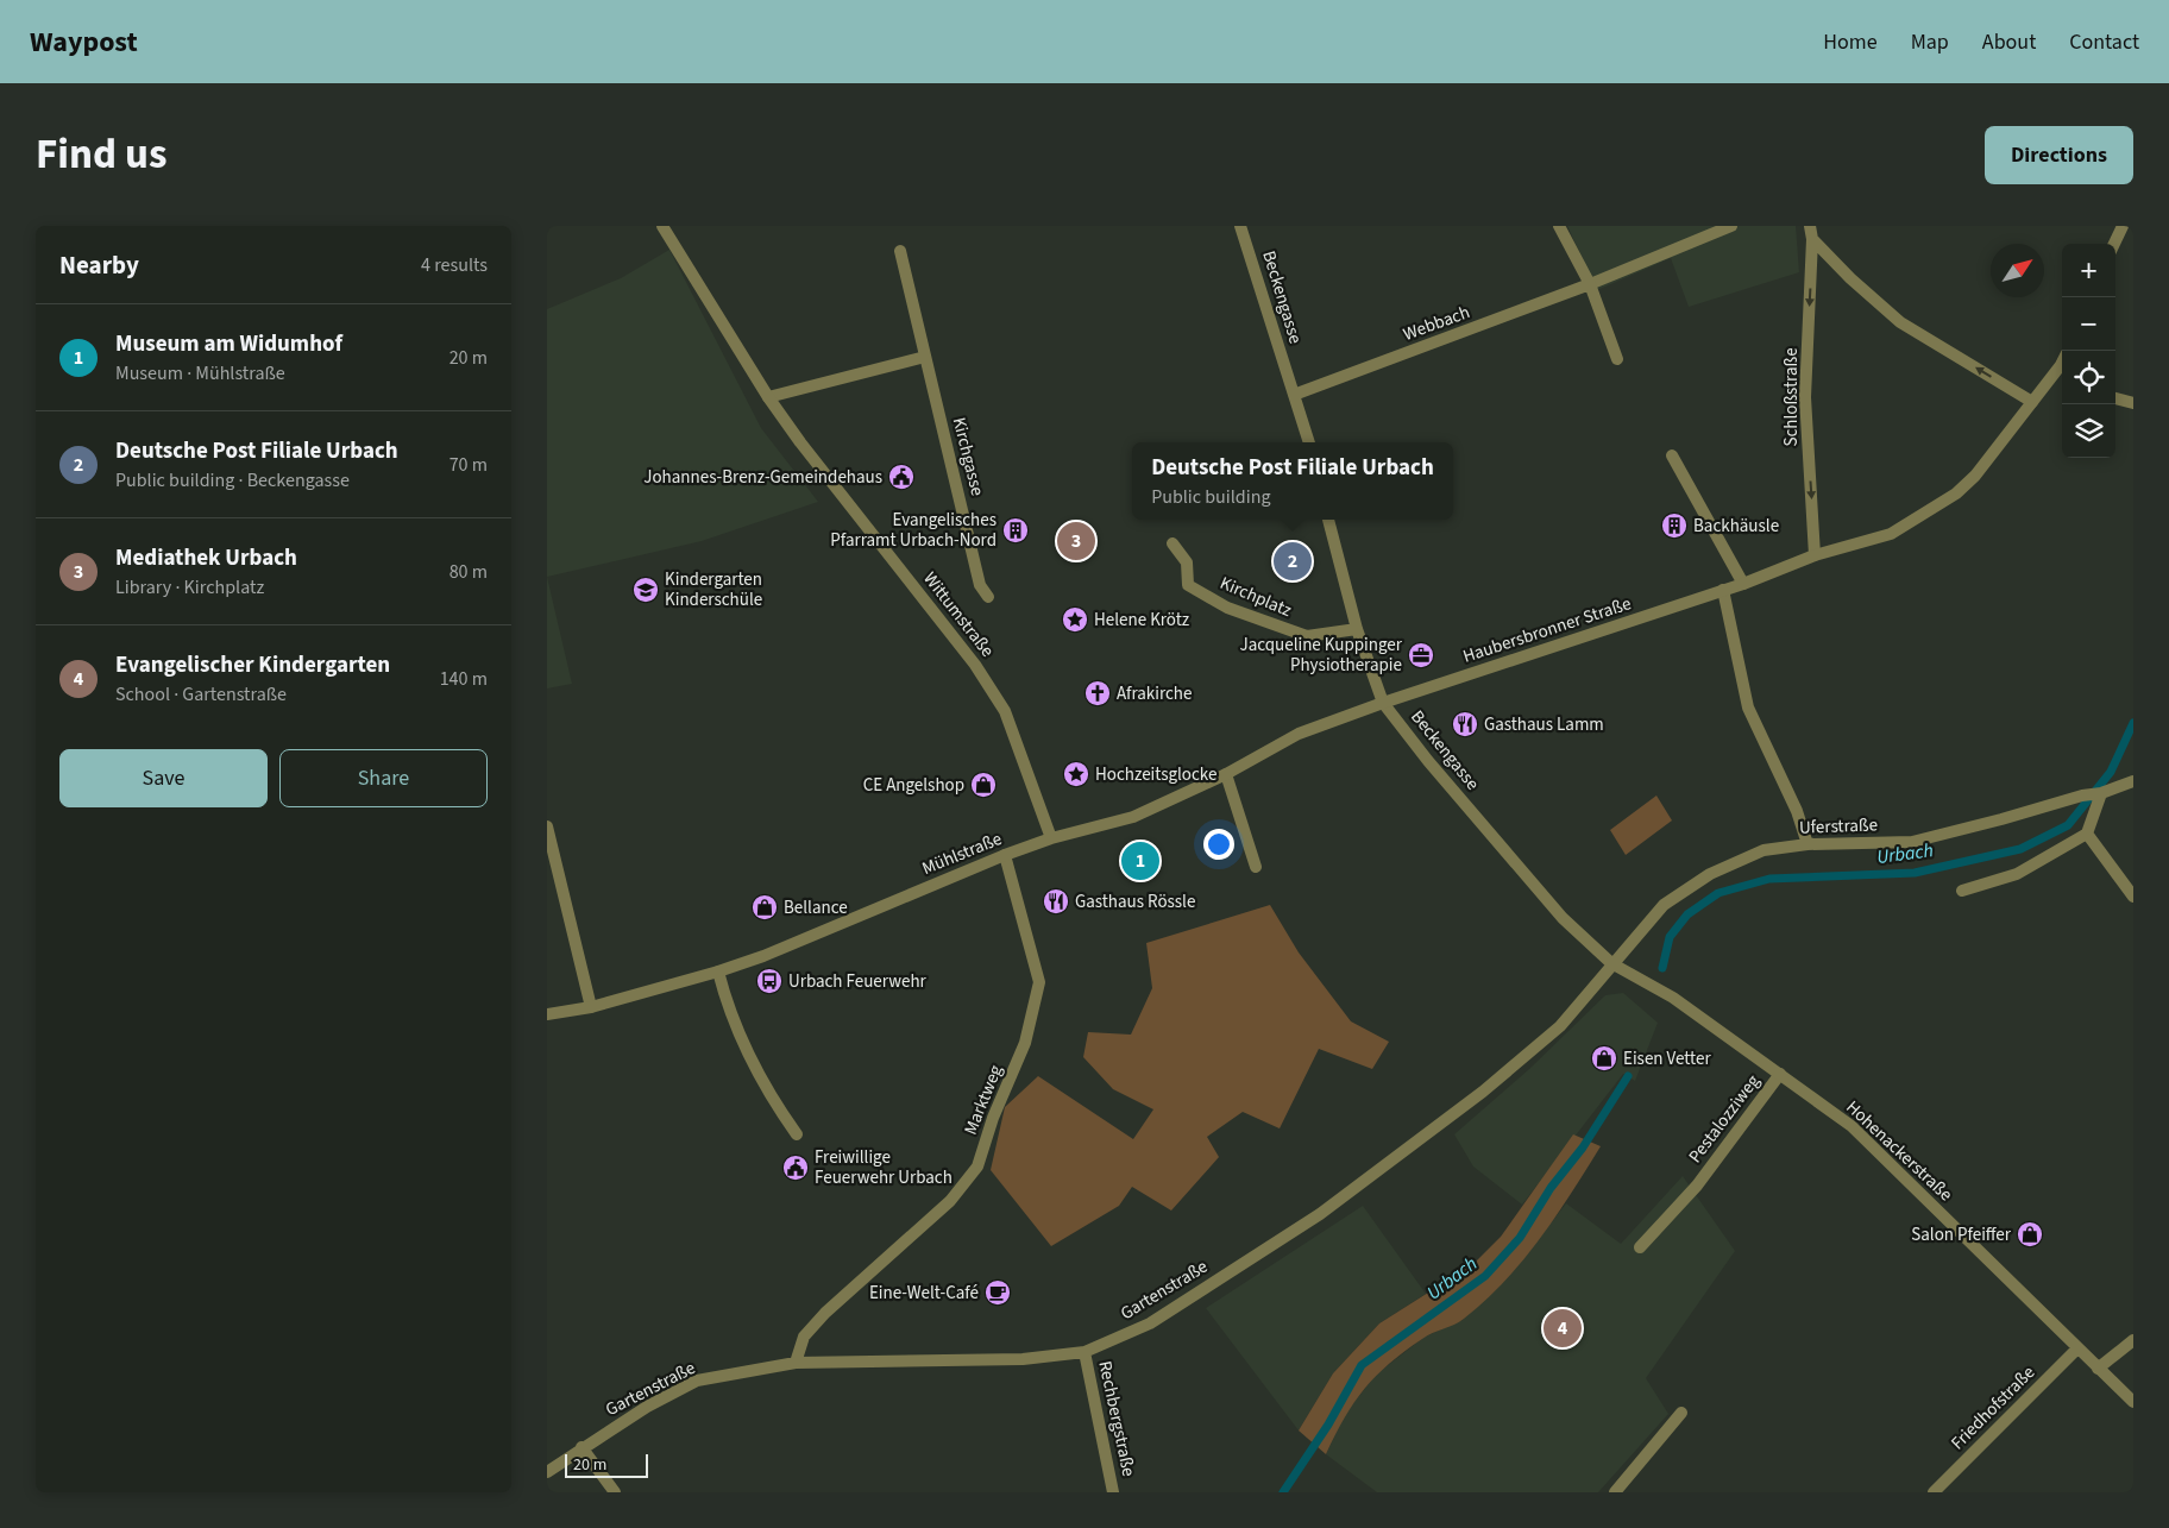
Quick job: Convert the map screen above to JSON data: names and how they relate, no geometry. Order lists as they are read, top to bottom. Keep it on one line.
{"streets":{"street":["Beckengasse","Webbach","Schloßstraße","Kirchgasse","Kirchplatz","Wittumstraße","Haubersbronner Straße","Uferstraße","Mühlstraße","Marktweg","Pestalozziweg","Hohenackerstraße","Gartenstraße","Friedhofstraße","Rechbergstraße"]},"crossings":[["Beckengasse","Webbach"],["Beckengasse","Kirchplatz"],["Beckengasse","Haubersbronner Straße"],["Beckengasse","Uferstraße"],["Beckengasse","Mühlstraße"],["Beckengasse","Hohenackerstraße"],["Beckengasse","Gartenstraße"],["Schloßstraße","Haubersbronner Straße"],["Wittumstraße","Mühlstraße"],["Haubersbronner Straße","Mühlstraße"],["Uferstraße","Hohenackerstraße"],["Uferstraße","Gartenstraße"],["Mühlstraße","Marktweg"],["Marktweg","Gartenstraße"],["Pestalozziweg","Hohenackerstraße"],["Hohenackerstraße","Gartenstraße"],["Hohenackerstraße","Friedhofstraße"],["Gartenstraße","Rechbergstraße"]],"one_way":["Schloßstraße"],"water":["Urbach"],"places":{"public building":["Johannes-Brenz-Gemeindehaus","Freiwillige Feuerwehr Urbach"],"building":["Backhäusle","Evangelisches Pfarramt Urbach-Nord"],"school or university":["Kindergarten Kinderschüle"],"place":["Helene Krötz","Hochzeitsglocke"],"office":["Jacqueline Kuppinger Physiotherapie"],"church":["Afrakirche"],"restaurant":["Gasthaus Lamm","Gasthaus Rössle"],"shop":["CE Angelshop","Bellance","Eisen Vetter","Salon Pfeiffer"],"bus stop":["Urbach Feuerwehr"],"cafe":["Eine-Welt-Café"]},"scale_bar":"20 m","north":"top right","page":{"header":"Waypost","nav":["Home","Map","About","Contact"],"title":"Find us","buttons":["Directions",["Save","Share"]],"heading":["Nearby","4 results"],"map_buttons":["+","−"],"list":[{"mark":"1","name":"Museum am Widumhof","note":"Museum · Mühlstraße","value":"20 m"},{"mark":"2","name":"Deutsche Post Filiale Urbach","note":"Public building · Beckengasse","value":"70 m"},{"mark":"3","name":"Mediathek Urbach","note":"Library · Kirchplatz","value":"80 m"},{"mark":"4","name":"Evangelischer Kindergarten","note":"School · Gartenstraße","value":"140 m"}],"popup":["Deutsche Post Filiale Urbach","Public building"],"pins":["3","2","1","4"],"scale":"20 m"}}
